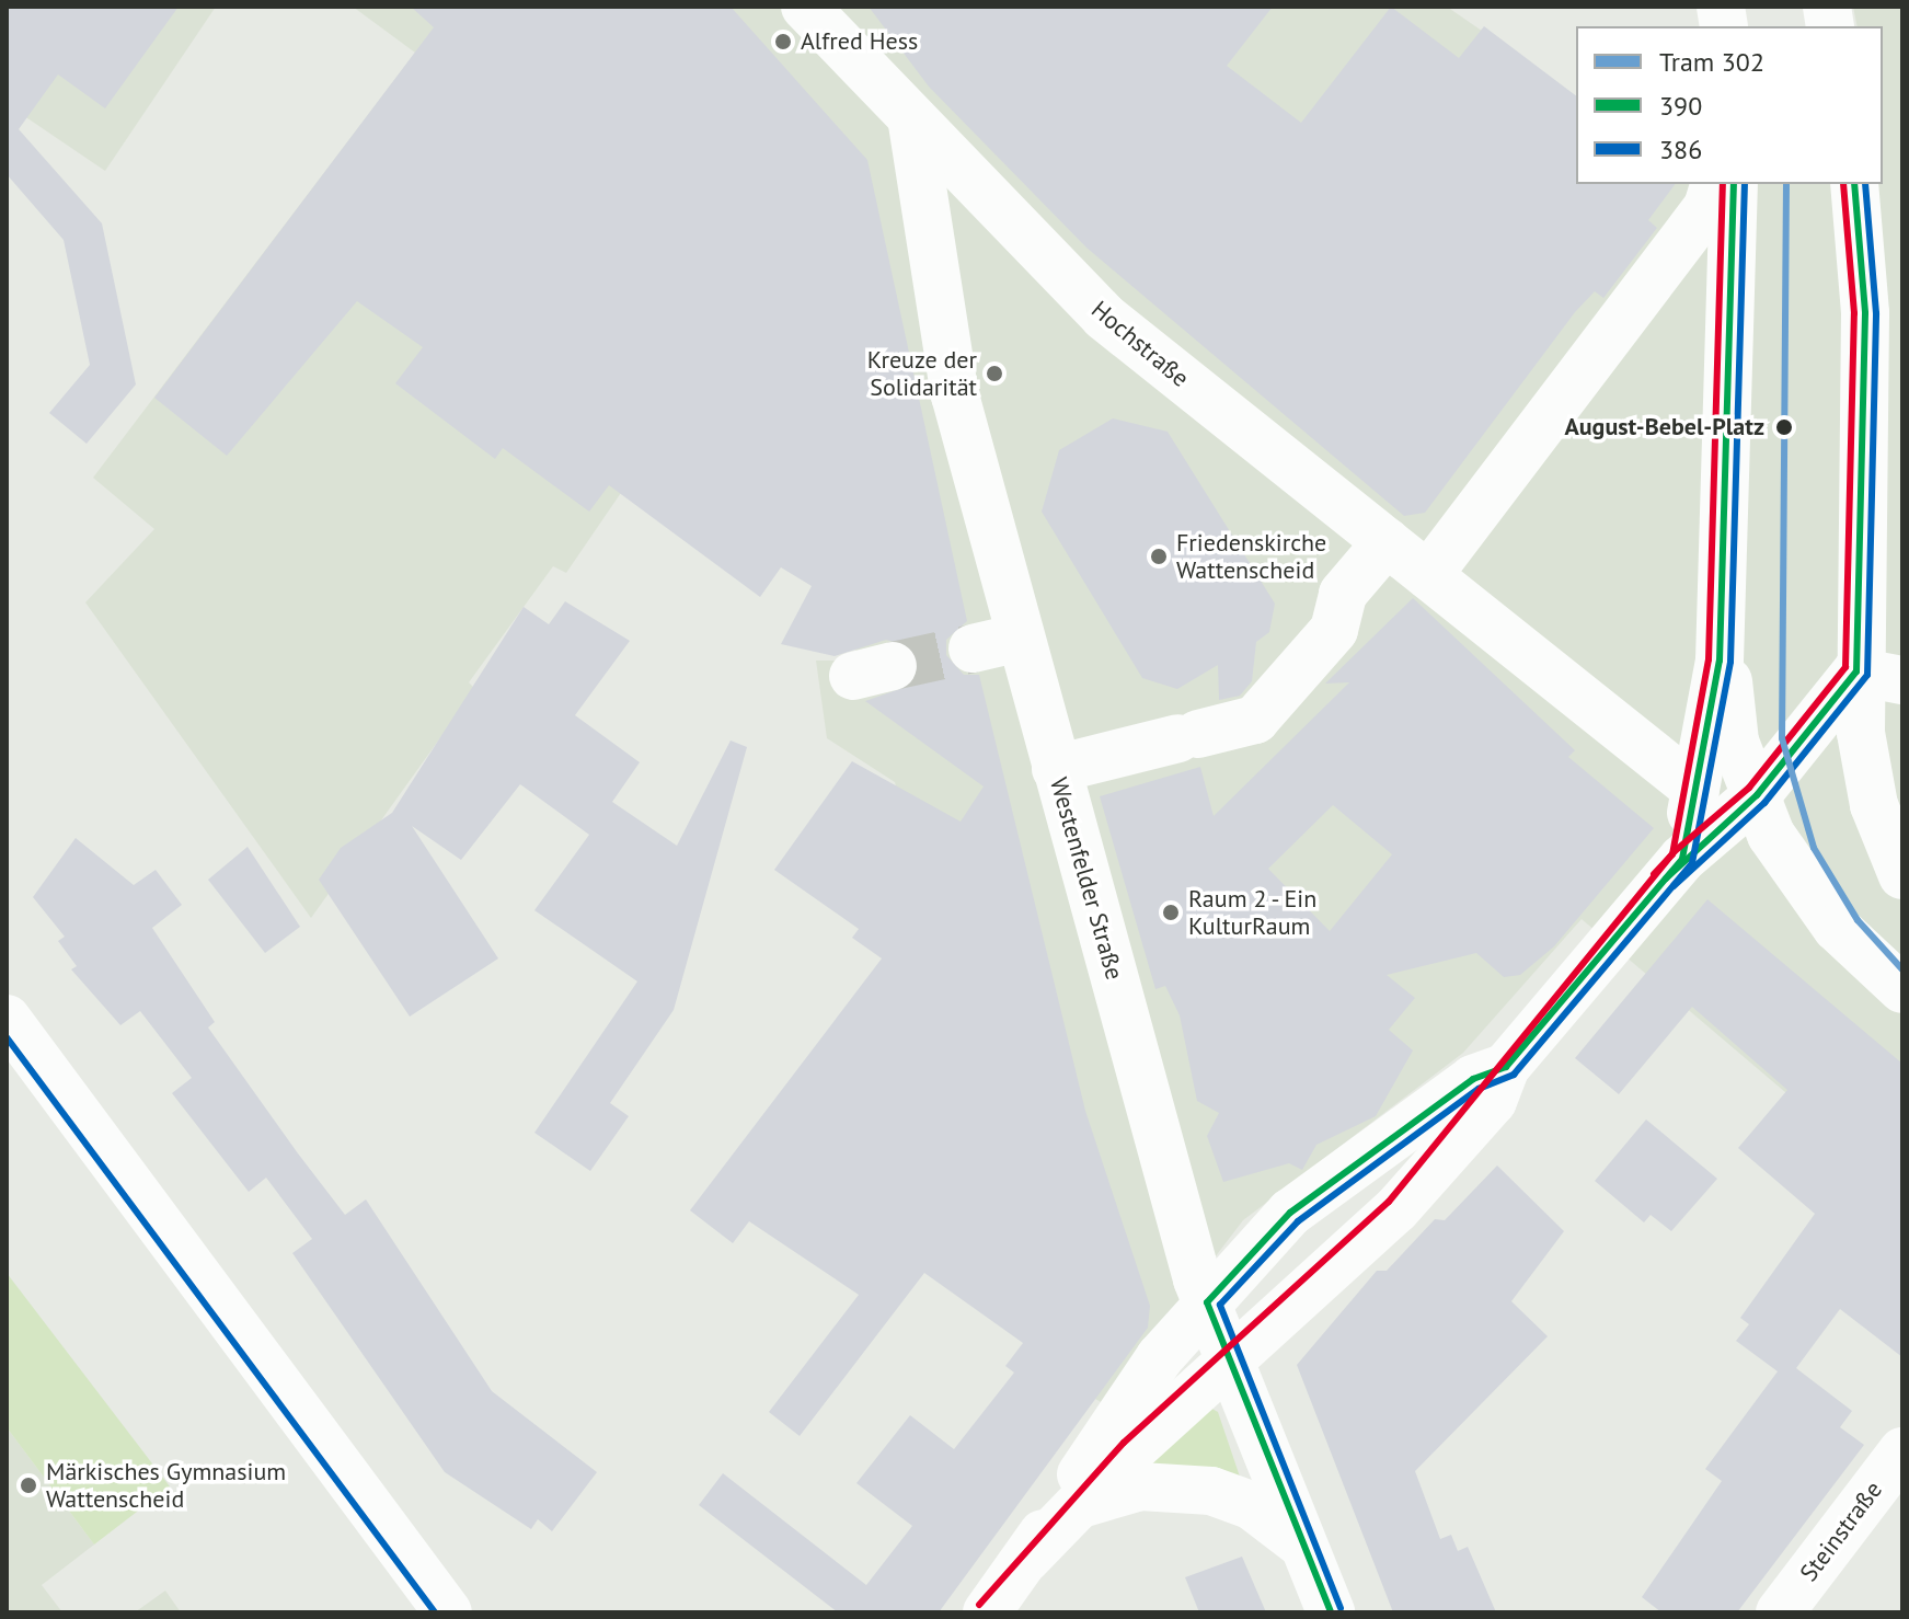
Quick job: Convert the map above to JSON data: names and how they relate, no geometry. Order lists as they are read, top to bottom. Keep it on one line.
{"streets":{"street":["Hochstraße","Westenfelder Straße","Steinstraße"]},"crossings":[["Hochstraße","Westenfelder Straße"]],"places":["Alfred Hess","Kreuze der Solidarität","August-Bebel-Platz","Friedenskirche Wattenscheid","Raum 2 - Ein KulturRaum","Märkisches Gymnasium Wattenscheid"],"lines":["tram line 302","transit line 390","transit line 386"],"legend":["Tram 302","390","386"]}
